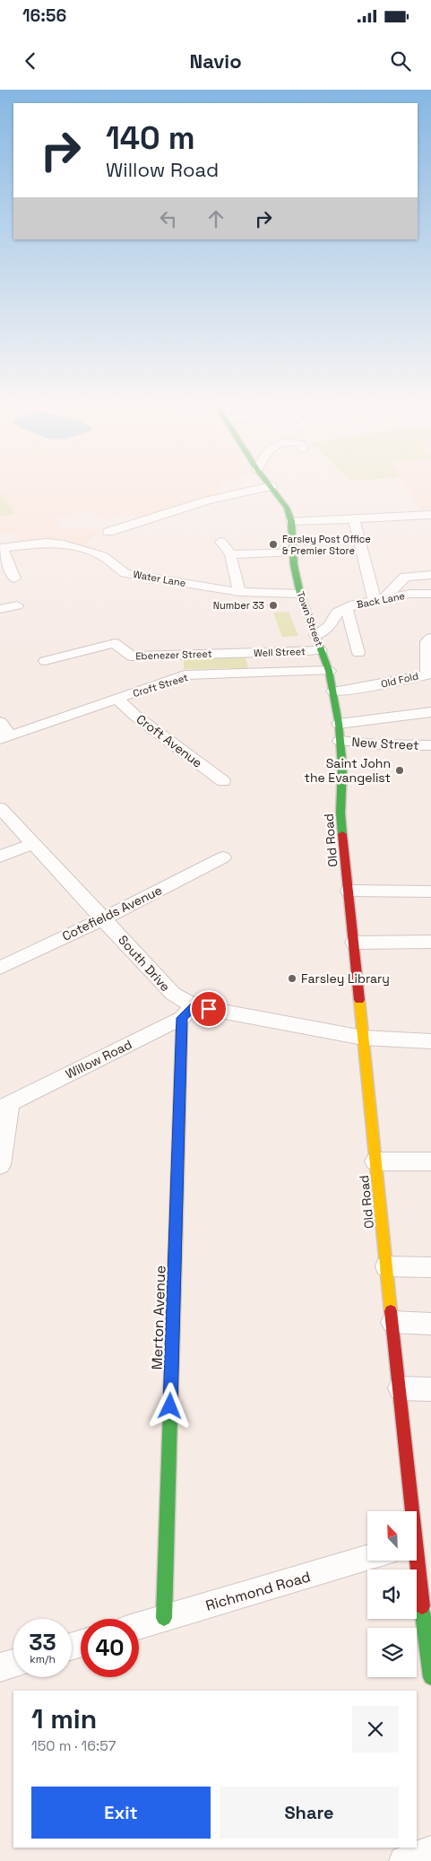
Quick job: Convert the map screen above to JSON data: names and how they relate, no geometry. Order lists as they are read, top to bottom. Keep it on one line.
{"streets":{"main road":["Town Street","Old Road","Merton Avenue"],"street":["Water Lane","Back Lane","Well Street","Ebenezer Street","Old Fold","Croft Street","Croft Avenue","New Street","Cotefields Avenue","South Drive","Willow Road","Richmond Road"]},"crossings":[["Water Lane","Town Street"],["Back Lane","Town Street"],["Town Street","Well Street"],["Town Street","Old Fold"],["Town Street","Croft Street"],["Town Street","Old Road"],["Well Street","Ebenezer Street"],["Croft Street","Croft Avenue"],["New Street","Old Road"],["Old Road","South Drive"],["Cotefields Avenue","South Drive"],["South Drive","Willow Road"],["South Drive","Merton Avenue"],["Willow Road","Merton Avenue"],["Merton Avenue","Richmond Road"]],"places":["Farsley Post Office & Premier Store","Number 33","Saint John the Evangelist","Farsley Library"],"north":"top left","page":{"status":"16:56","header":"Navio","turn":["140 m","Willow Road"],"speed":"33 km/h","limit":"40","heading":["1 min","150 m · 16:57"],"buttons":["Exit","Share"]}}
